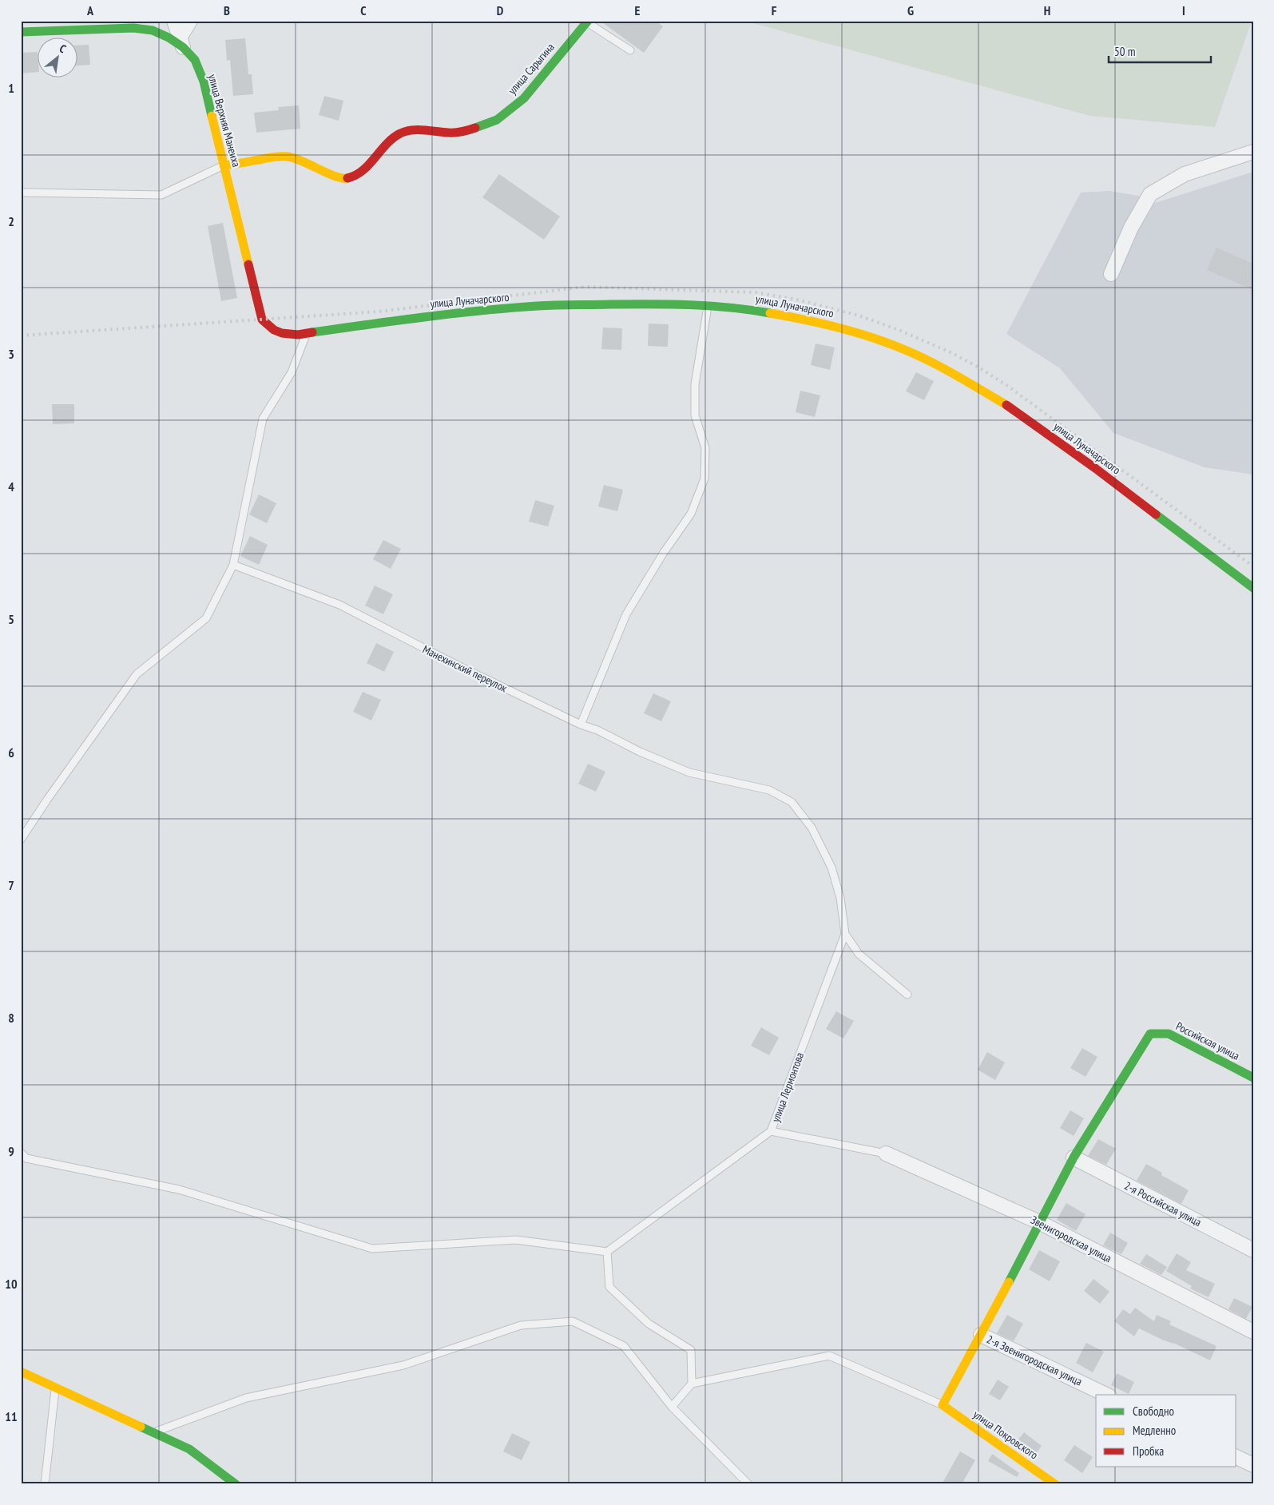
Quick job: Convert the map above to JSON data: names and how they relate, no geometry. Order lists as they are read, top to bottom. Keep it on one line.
{"streets":{"main road":["улица Сарыгина","улица Верхняя Манеиха","улица Луначарского","Российская улица","улица Покровского"],"street":["2-я Российская улица","Звенигородская улица","2-я Звенигородская улица"],"lane":["Манехинский переулок","улица Лермонтова"]},"crossings":[["улица Сарыгина","улица Верхняя Манеиха"],["улица Верхняя Манеиха","улица Луначарского"],["Манехинский переулок","улица Лермонтова"],["Российская улица","2-я Российская улица"],["улица Лермонтова","Звенигородская улица"]],"legend":["Свободно","Медленно","Пробка"],"scale_bar":"50 m","north":"top right","grid":{"columns":["A","B","C","D","E","F","G","H","I"],"rows":["1","2","3","4","5","6","7","8","9","10","11"]}}
